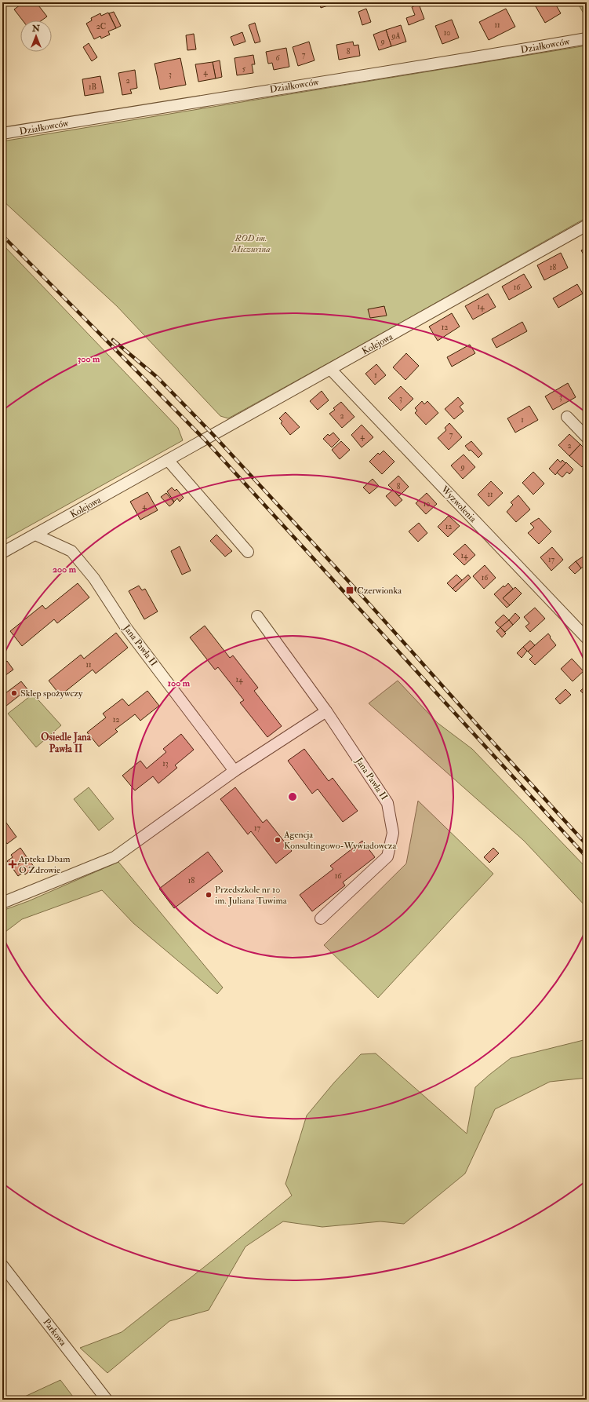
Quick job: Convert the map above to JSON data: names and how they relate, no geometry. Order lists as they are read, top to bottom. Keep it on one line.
{"streets":{"street":["Działkowców","Kolejowa","Wyzwolenia","Jana Pawła II","Parkowa"]},"crossings":[["Kolejowa","Wyzwolenia"],["Kolejowa","Jana Pawła II"]],"districts":["Osiedle Jana Pawła II"],"parks":["ROD im. Miczurina"],"places":{"transit":["Czerwionka"],"other":["Sklep spożywczy","Agencja Konsultingowo-Wywiadowcza","Przedszkole nr 10 im. Juliana Tuwima"],"health":["Apteka Dbam O Zdrowie"]},"house_numbers":["11","2C","10","9A","9","8","7","6","5","4","3","2","1B","18","16","14","12","1","3","3","2","1","7","4","2","9","8","11","10","4","12","14","17","16","11","14","12","13","17","16","18"],"north":"top","rings":["300 m","200 m","100 m"]}
